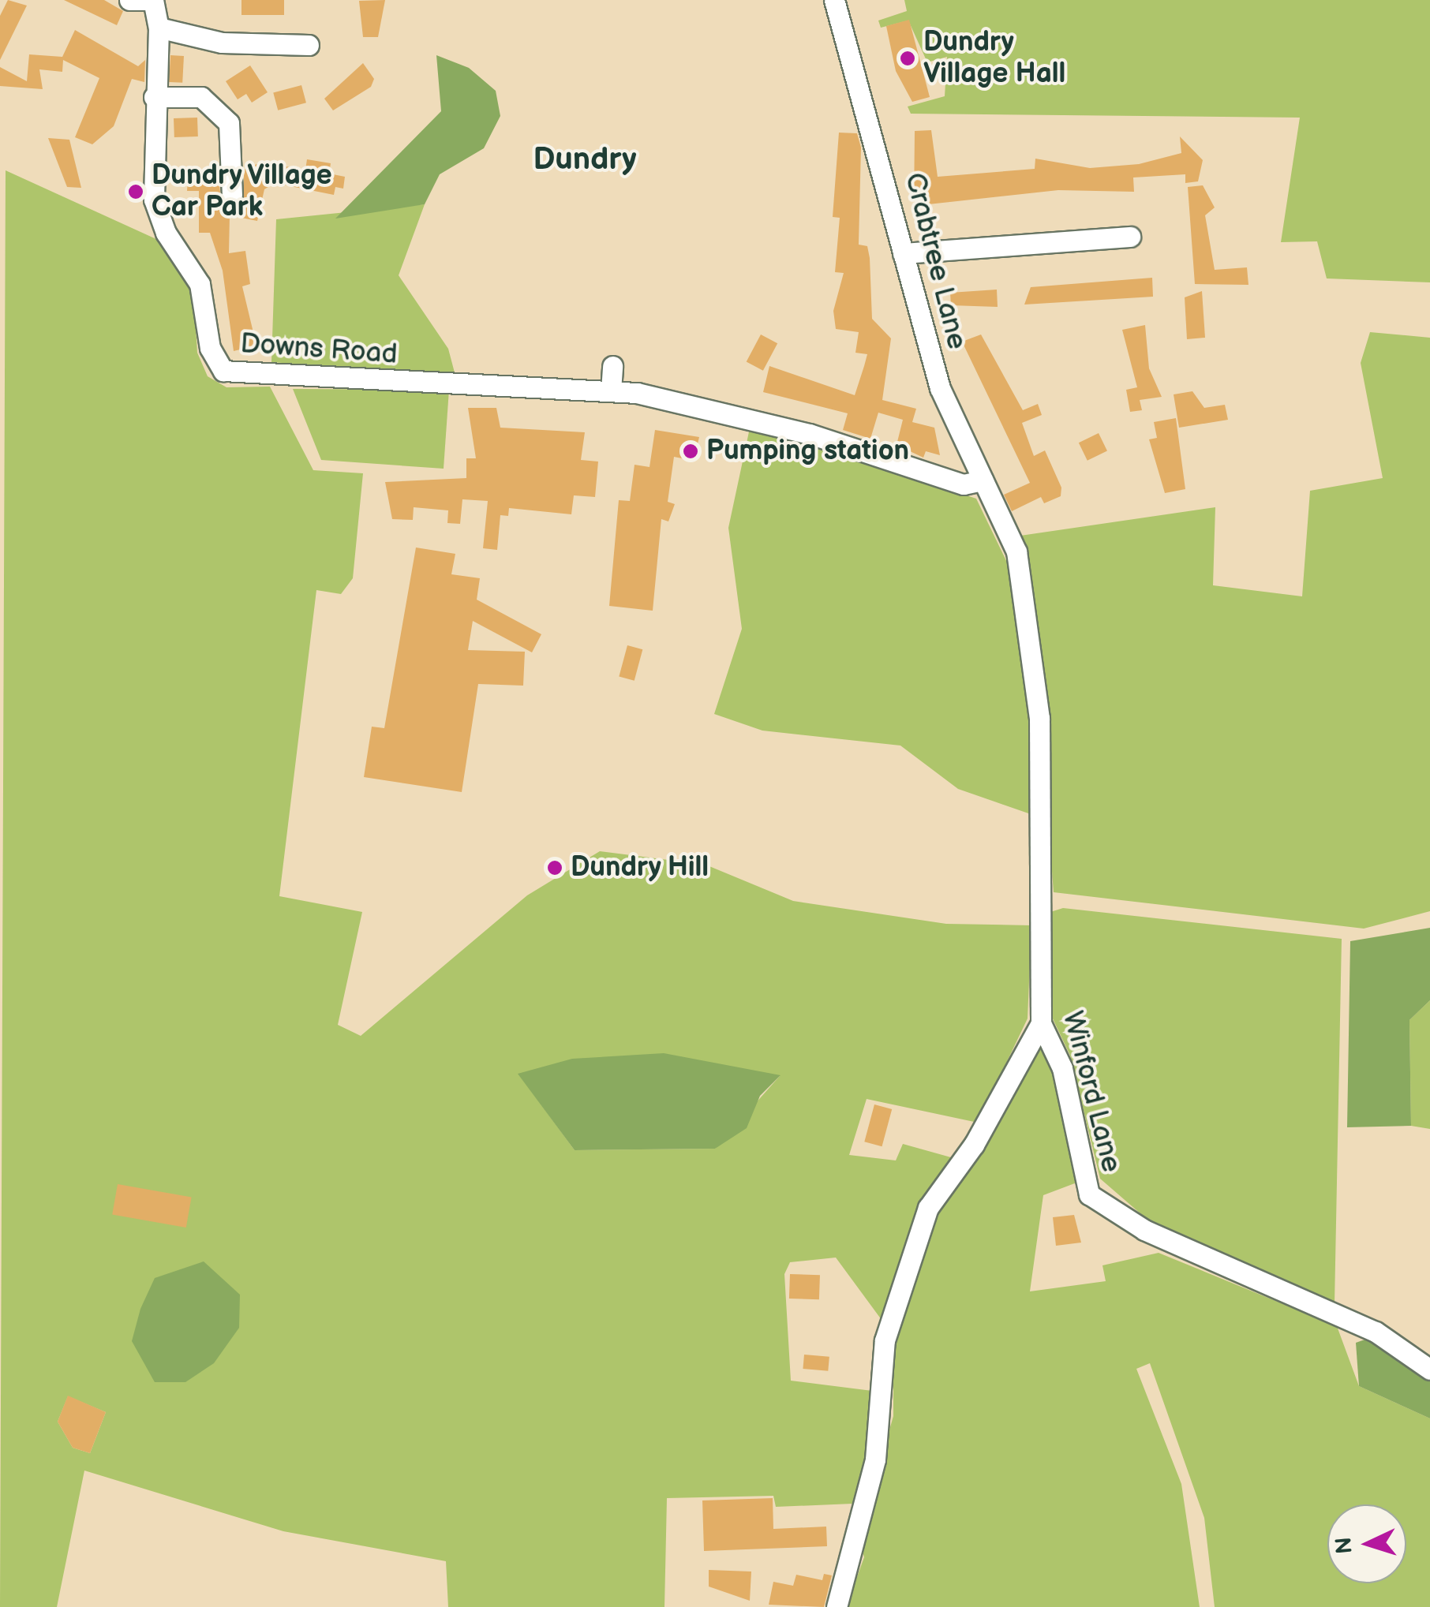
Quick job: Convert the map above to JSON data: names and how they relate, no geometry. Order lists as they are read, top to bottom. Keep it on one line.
{"streets":{"street":["Crabtree Lane","Downs Road","Winford Lane"]},"crossings":[["Crabtree Lane","Downs Road"],["Crabtree Lane","Winford Lane"]],"districts":["Dundry"],"places":["Dundry Village Hall","Dundry Village Car Park","Pumping station","Dundry Hill"],"north":"left"}
